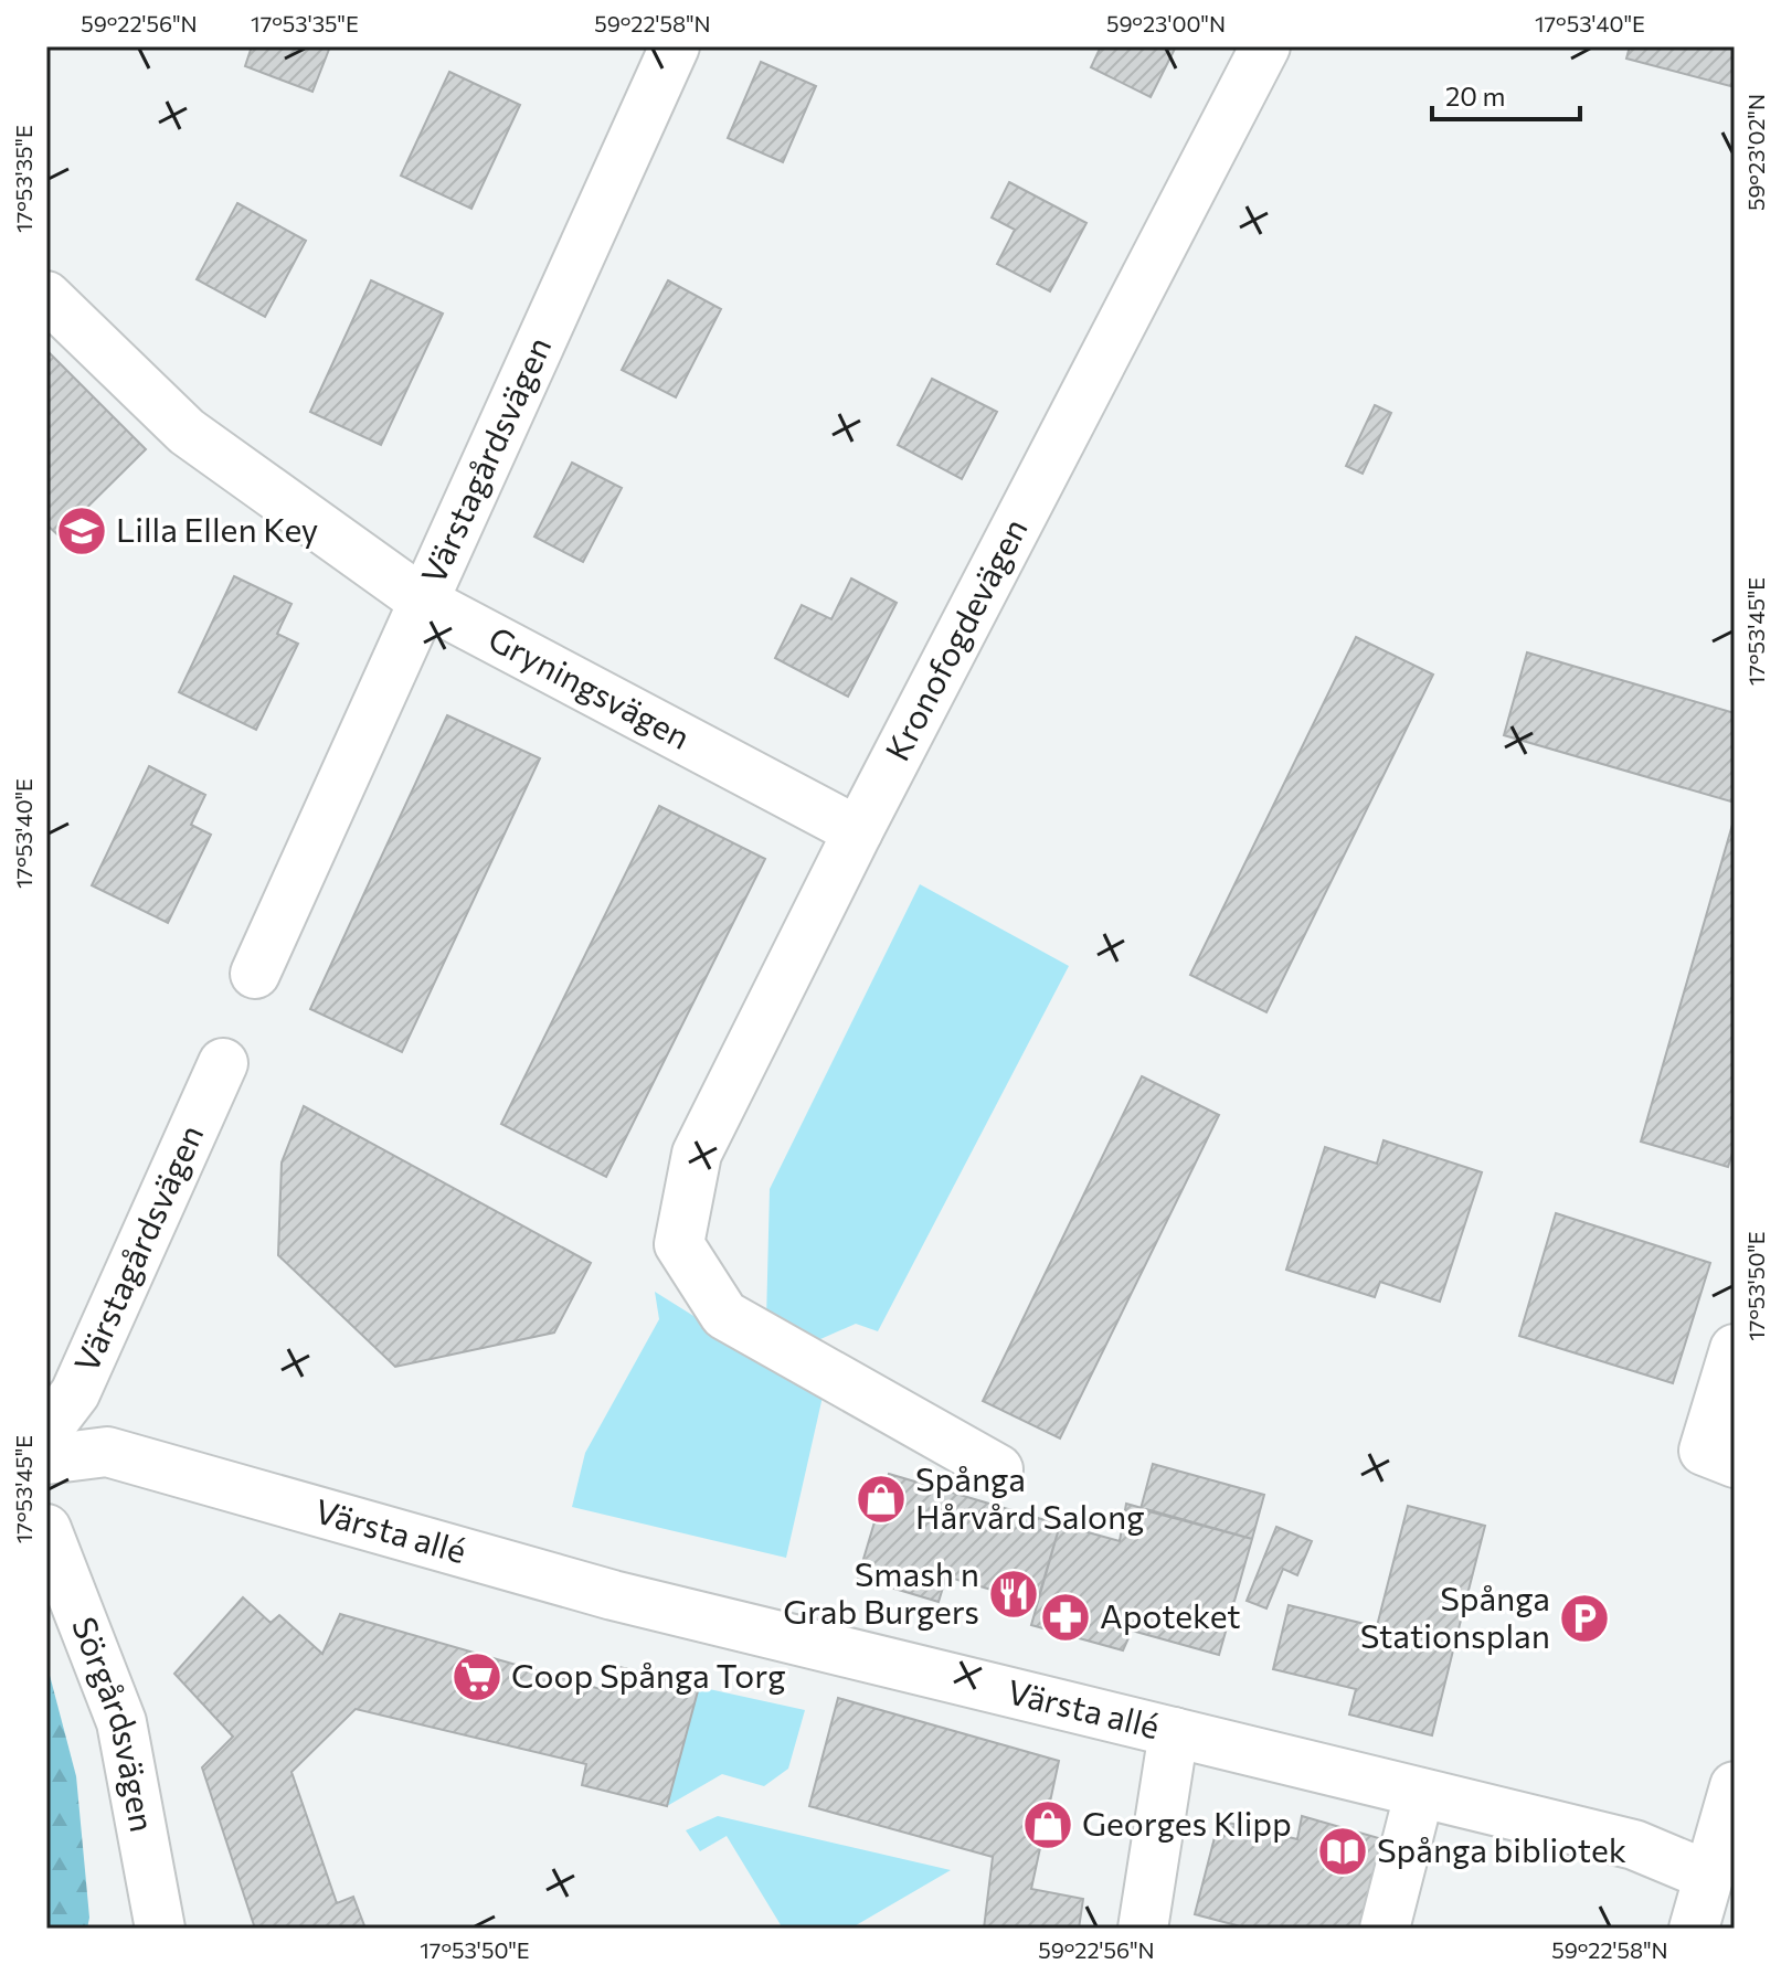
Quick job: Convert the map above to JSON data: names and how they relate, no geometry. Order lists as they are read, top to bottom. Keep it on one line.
{"streets":{"street":["Värstagårdsvägen","Kronofogdevägen","Gryningsvägen","Värsta allé","Sörgårdsvägen"]},"crossings":[["Värstagårdsvägen","Gryningsvägen"],["Kronofogdevägen","Gryningsvägen"]],"places":{"school or university":["Lilla Ellen Key"],"shop":["Spånga Hårvård Salong","Georges Klipp"],"restaurant":["Smash n Grab Burgers"],"pharmacy":["Apoteket"],"parking":["Spånga Stationsplan"],"supermarket":["Coop Spånga Torg"],"library":["Spånga bibliotek"]},"scale_bar":"20 m","coordinates":["59°22'56\"N","17°53'35\"E","59°22'58\"N","59°23'00\"N","17°53'40\"E","59°23'02\"N","17°53'45\"E","17°53'50\"E"]}
